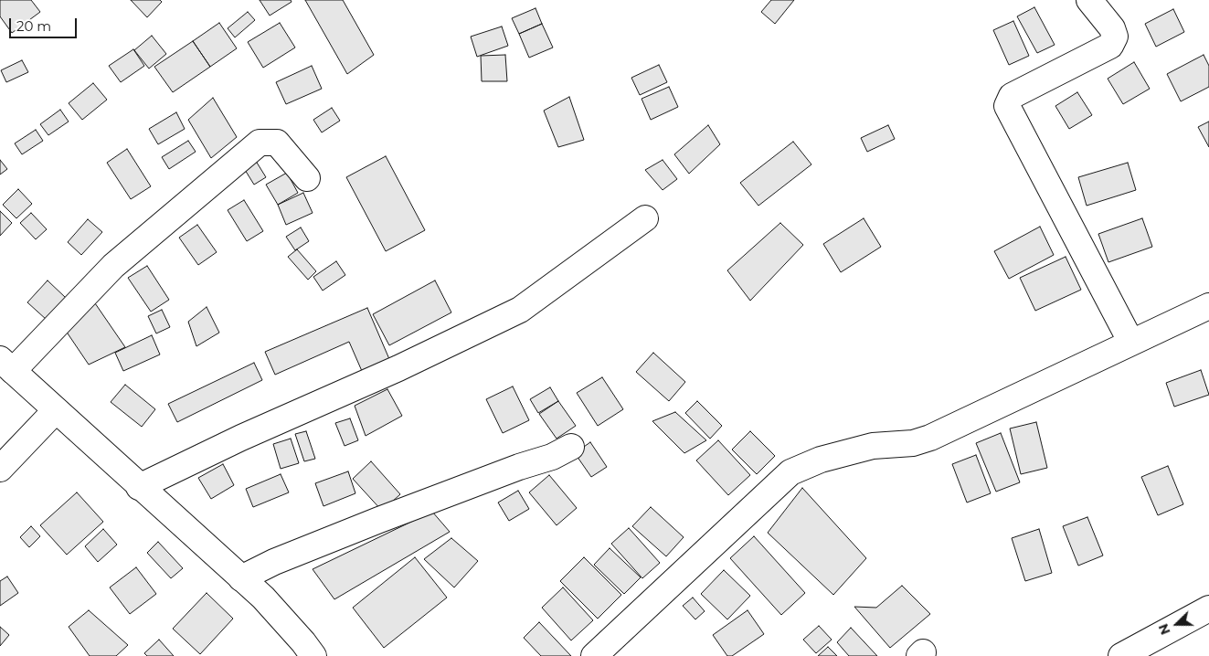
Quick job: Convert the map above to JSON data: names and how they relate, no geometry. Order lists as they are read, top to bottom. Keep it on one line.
{"scale_bar":"20 m","north":"left"}
